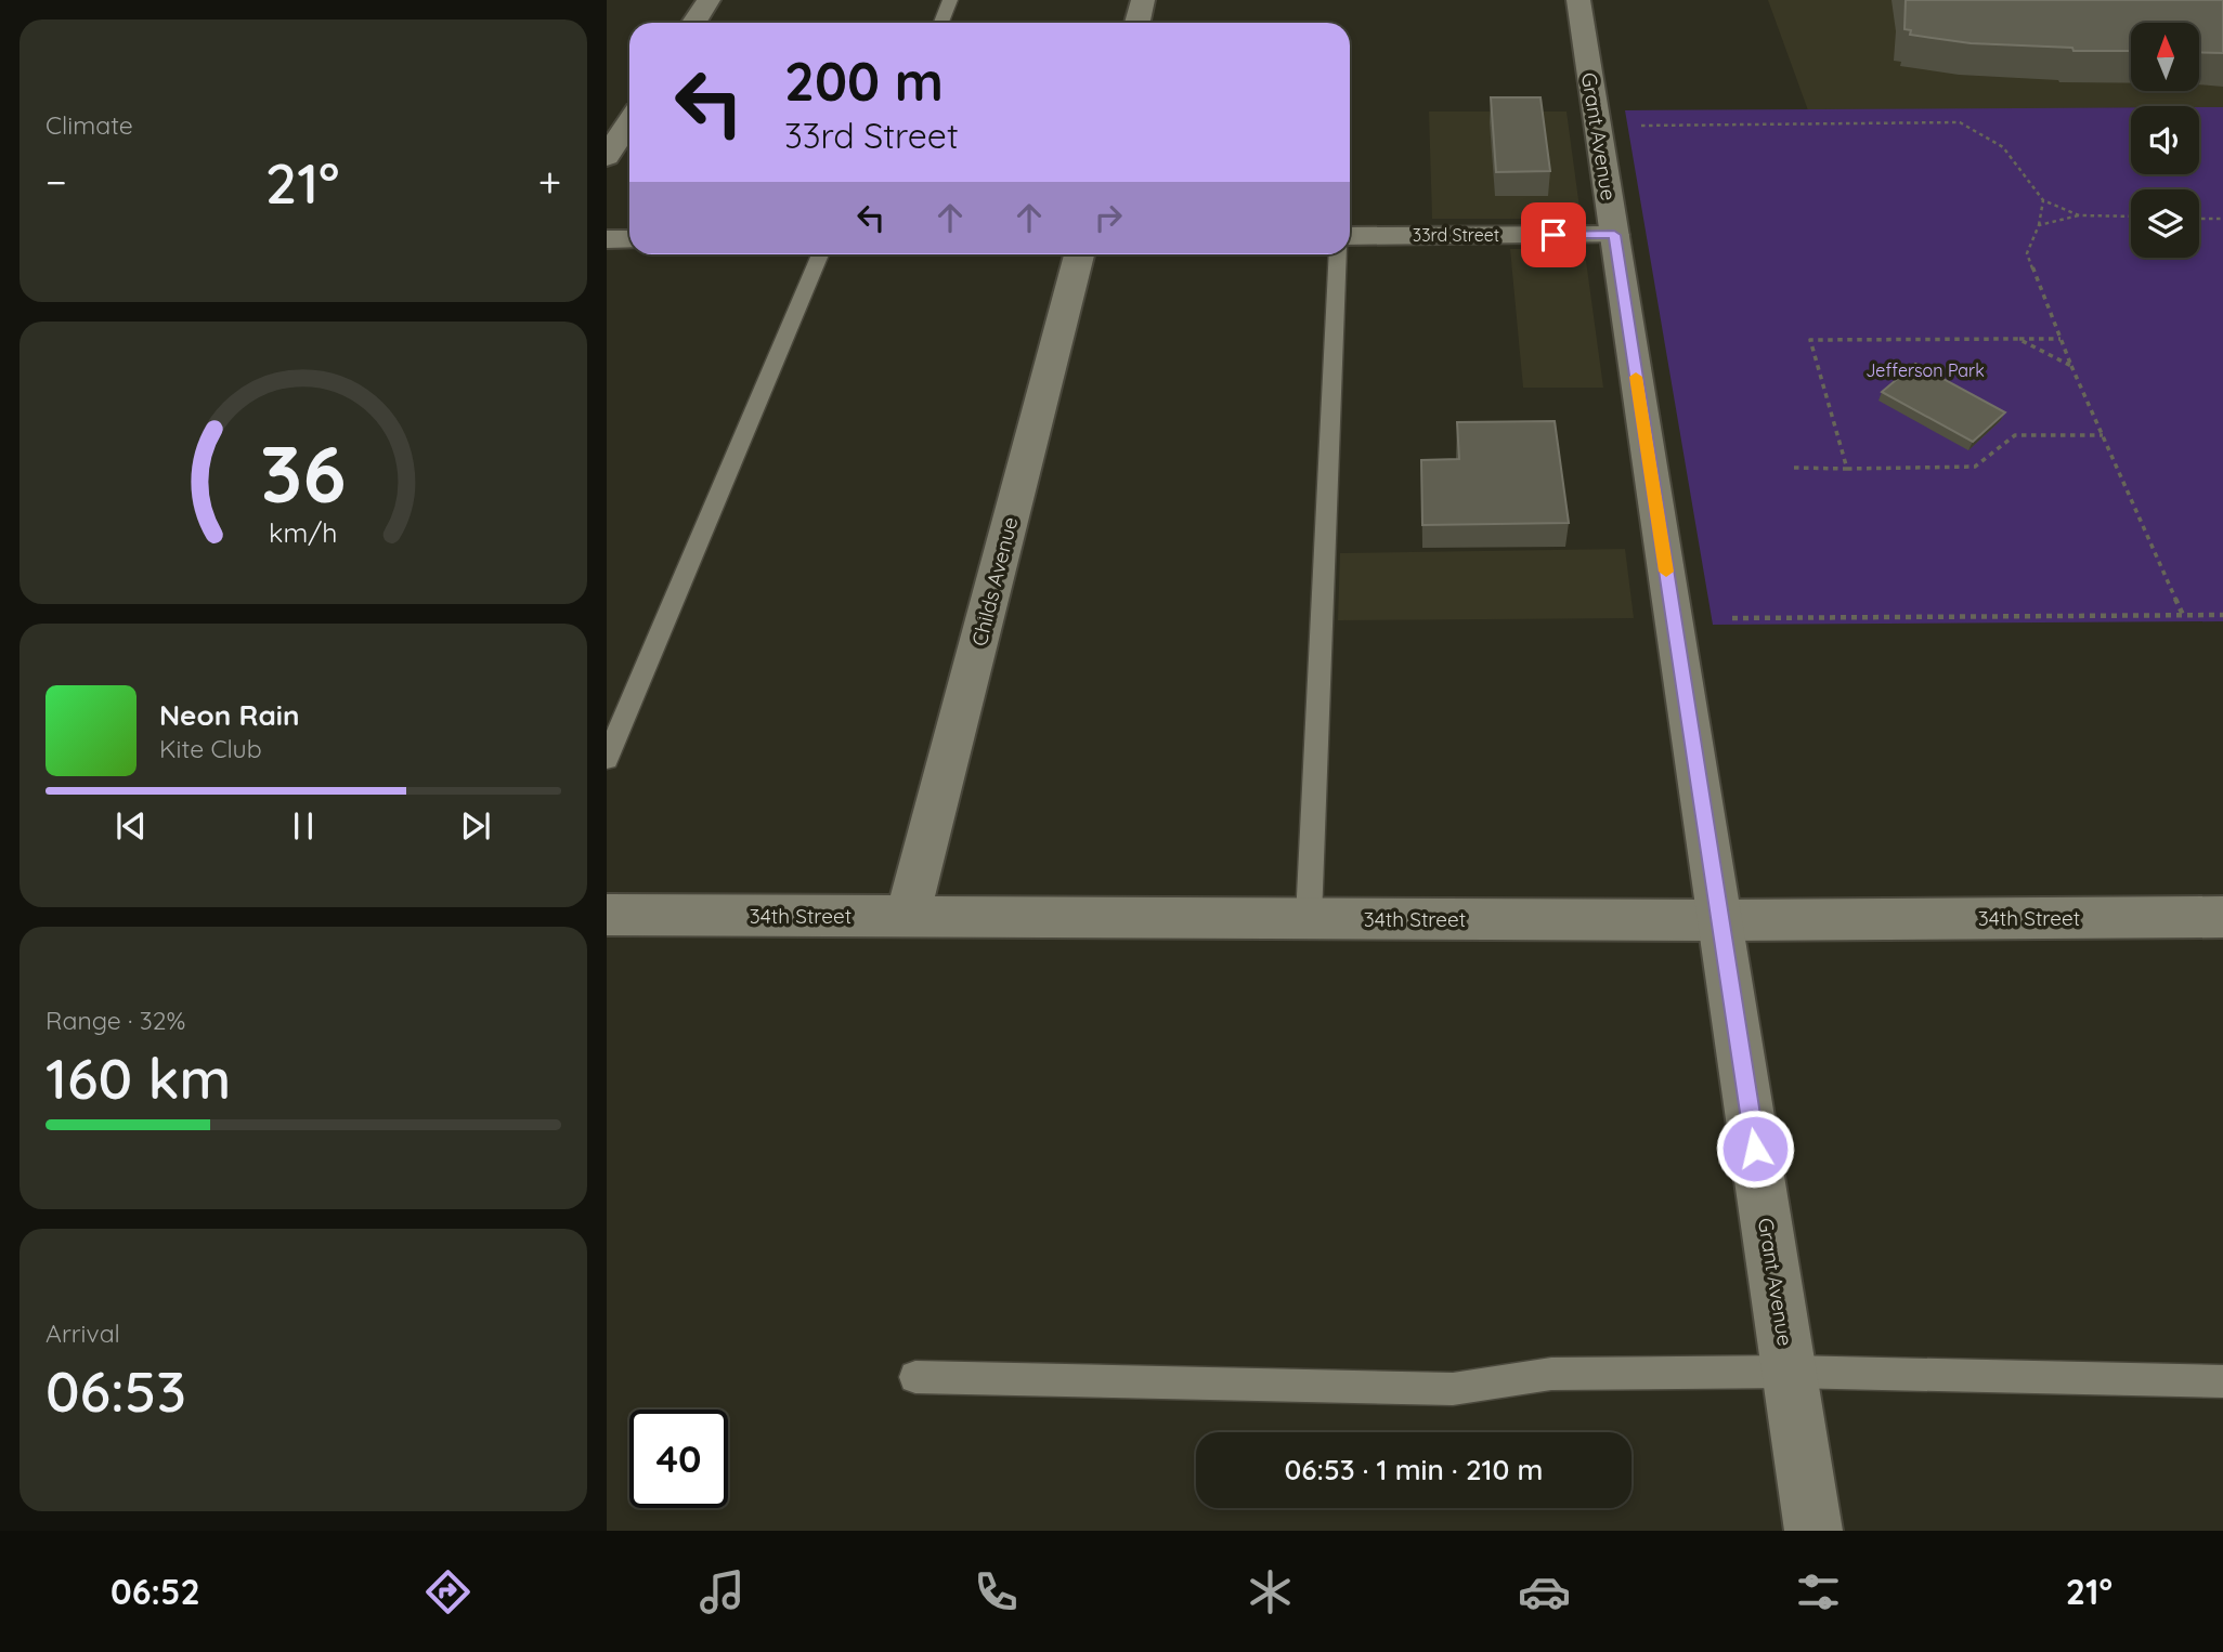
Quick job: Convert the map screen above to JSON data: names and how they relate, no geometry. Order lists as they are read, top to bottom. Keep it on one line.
{"streets":{"street":["Grant Avenue","33rd Street","Childs Avenue","34th Street"]},"crossings":[["Grant Avenue","33rd Street"],["Grant Avenue","34th Street"],["Childs Avenue","34th Street"]],"parks":["Jefferson Park"],"north":"top","page":{"tile":["Climate",["Range · 32%","160 km"],["Arrival","06:53"]],"turn":["200 m","33rd Street"],"heat":["−","21°","+"],"song":["Neon Rain","Kite Club"],"limit":"40","trip":"06:53 · 1 min · 210 m","tabs":["06:52","21°"],"gauge":["36","km/h"]}}
